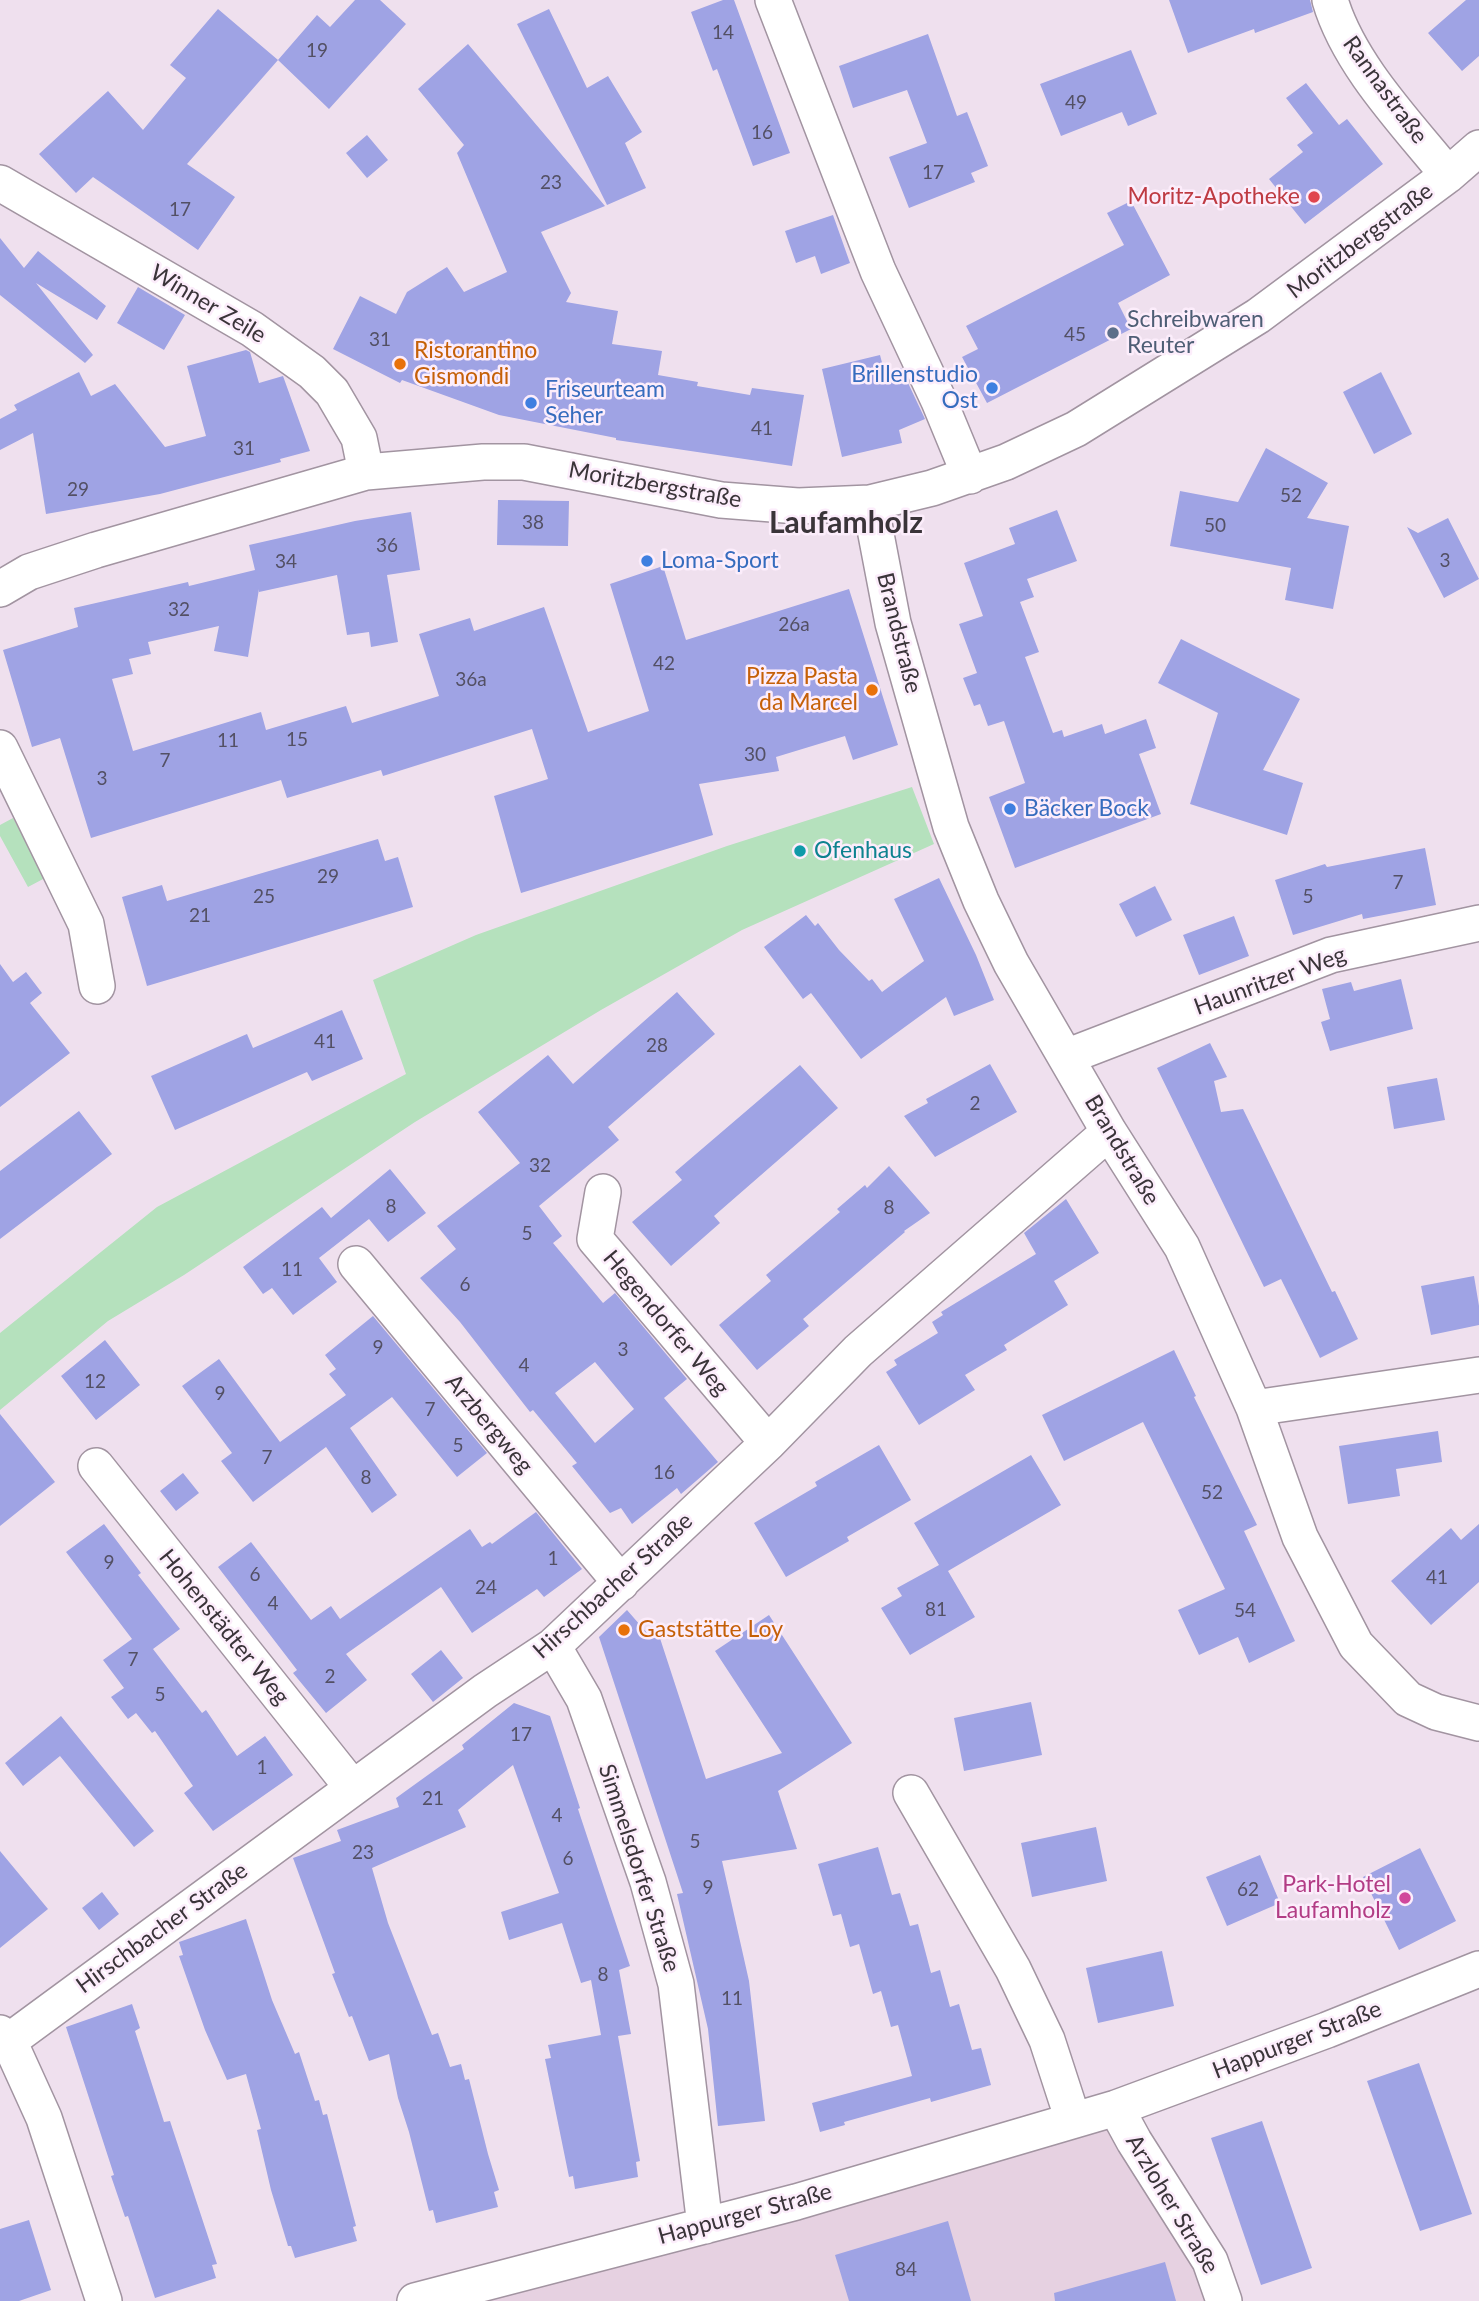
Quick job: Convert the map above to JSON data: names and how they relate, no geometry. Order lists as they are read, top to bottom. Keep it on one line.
{"streets":{"street":["Rannastraße","Moritzbergstraße","Winner Zeile","Brandstraße","Haunritzer Weg","Hegendorfer Weg","Arzbergweg","Hirschbacher Straße","Hohenstädter Weg","Simmelsdorfer Straße","Happurger Straße","Arzloher Straße"]},"crossings":[["Rannastraße","Moritzbergstraße"],["Moritzbergstraße","Winner Zeile"],["Moritzbergstraße","Brandstraße"],["Brandstraße","Haunritzer Weg"],["Brandstraße","Hirschbacher Straße"],["Hegendorfer Weg","Hirschbacher Straße"],["Arzbergweg","Hirschbacher Straße"],["Hirschbacher Straße","Hohenstädter Weg"],["Hirschbacher Straße","Simmelsdorfer Straße"],["Simmelsdorfer Straße","Happurger Straße"],["Happurger Straße","Arzloher Straße"]],"districts":["Laufamholz"],"places":["Moritz-Apotheke","Schreibwaren Reuter","Ristorantino Gismondi","Brillenstudio Ost","Friseurteam Seher","Loma-Sport","Pizza Pasta da Marcel","Bäcker Bock","Ofenhaus","Gaststätte Loy","Park-Hotel Laufamholz"],"house_numbers":["14","19","49","16","17","23","17","45","31","41","31","29","52","38","50","36","3","34","32","26a","42","36a","15","11","30","7","3","29","7","25","5","21","41","28","2","32","8","8","5","11","6","9","3","4","12","9","7","5","7","16","8","52","1","9","6","41","24","4","81","54","7","2","5","17","1","21","4","5","23","6","9","62","8","11","84"]}
